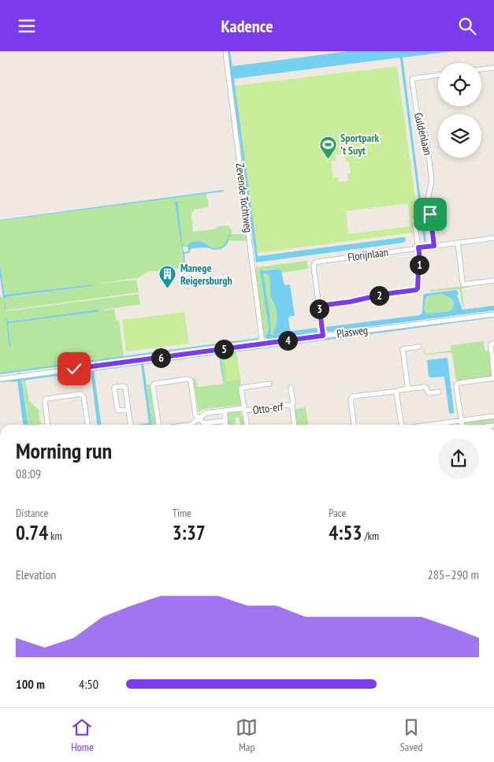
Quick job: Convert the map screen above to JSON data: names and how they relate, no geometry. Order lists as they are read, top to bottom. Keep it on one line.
{"streets":{"street":["Guldenlaan","Zevende Tochtweg","Florijnlaan","Plasweg","Otto-erf"]},"crossings":[["Guldenlaan","Florijnlaan"],["Zevende Tochtweg","Plasweg"],["Florijnlaan","Plasweg"]],"places":{"sports":["Sportpark 't Suyt"],"building":["Manege Reigersburgh"]},"page":{"header":"Kadence","pins":["1","2","3","4","5","6"],"heading":["Morning run","08:09"],"stats":[["Distance","0.74 km"],["Time","3:37"],["Pace","4:53 /km"]],"chart":["Elevation","285–290 m"],"list":[{"name":"100 m","note":"4:50"}],"tabs":["Home","Map","Saved"]}}
